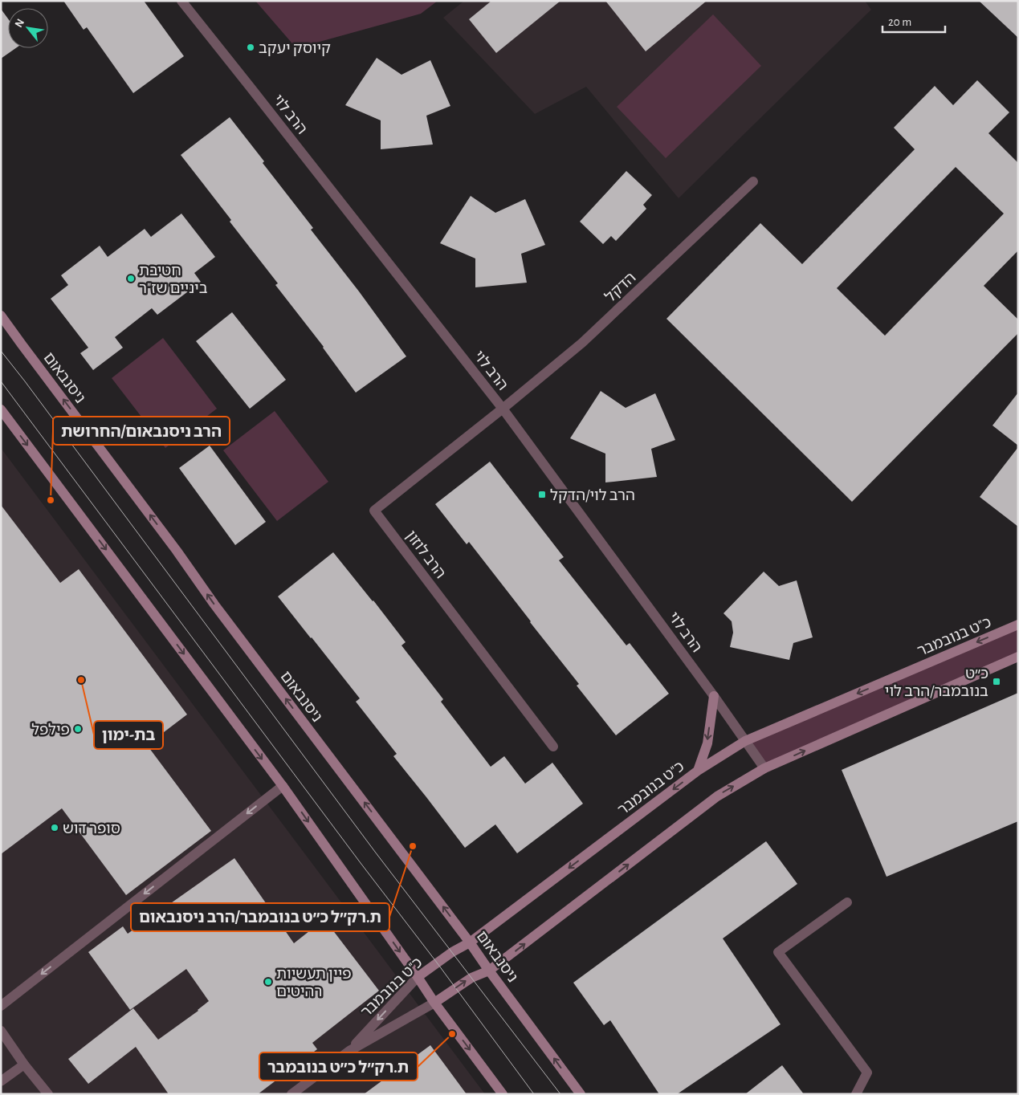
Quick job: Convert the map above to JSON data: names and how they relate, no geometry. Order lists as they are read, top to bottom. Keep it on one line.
{"streets":{"main road":["ניסנבאום","כ\"ט בנובמבר"],"street":["הרב לוי","הדקל","הרב לוזון"]},"crossings":[["הרב לוי","הדקל"],["הרב לוי","הרב לוזון"],["הרב לוי","כ\"ט בנובמבר"],["הדקל","הרב לוזון"],["ניסנבאום","כ\"ט בנובמבר"]],"places":{"other":["קיוסק יעקב","חטיבת ביניים שז\"ר","הרב ניסנבאום/החרושת","בת-ימון","פילפל","סופר דוש","ת.רק״ל כ״ט בנובמבר/הרב ניסנבאום","פיין תעשיות רהיטים","ת.רק״ל כ״ט בנובמבר"],"transit":["הרב לוי/הדקל","כ״ט בנובמבר/הרב לוי"]},"scale_bar":"20 m","north":"top left"}
